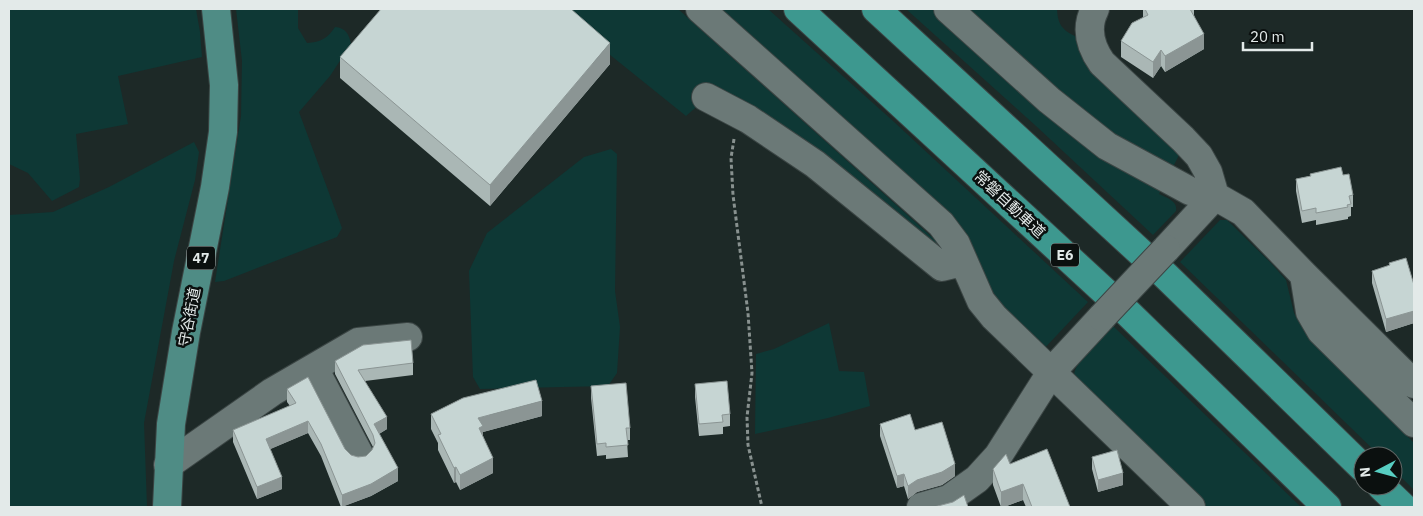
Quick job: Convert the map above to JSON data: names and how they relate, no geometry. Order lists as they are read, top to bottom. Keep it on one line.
{"streets":{"highway":["常磐自動車道","E6"],"main road":["47","守谷街道"]},"scale_bar":"20 m","north":"left"}
